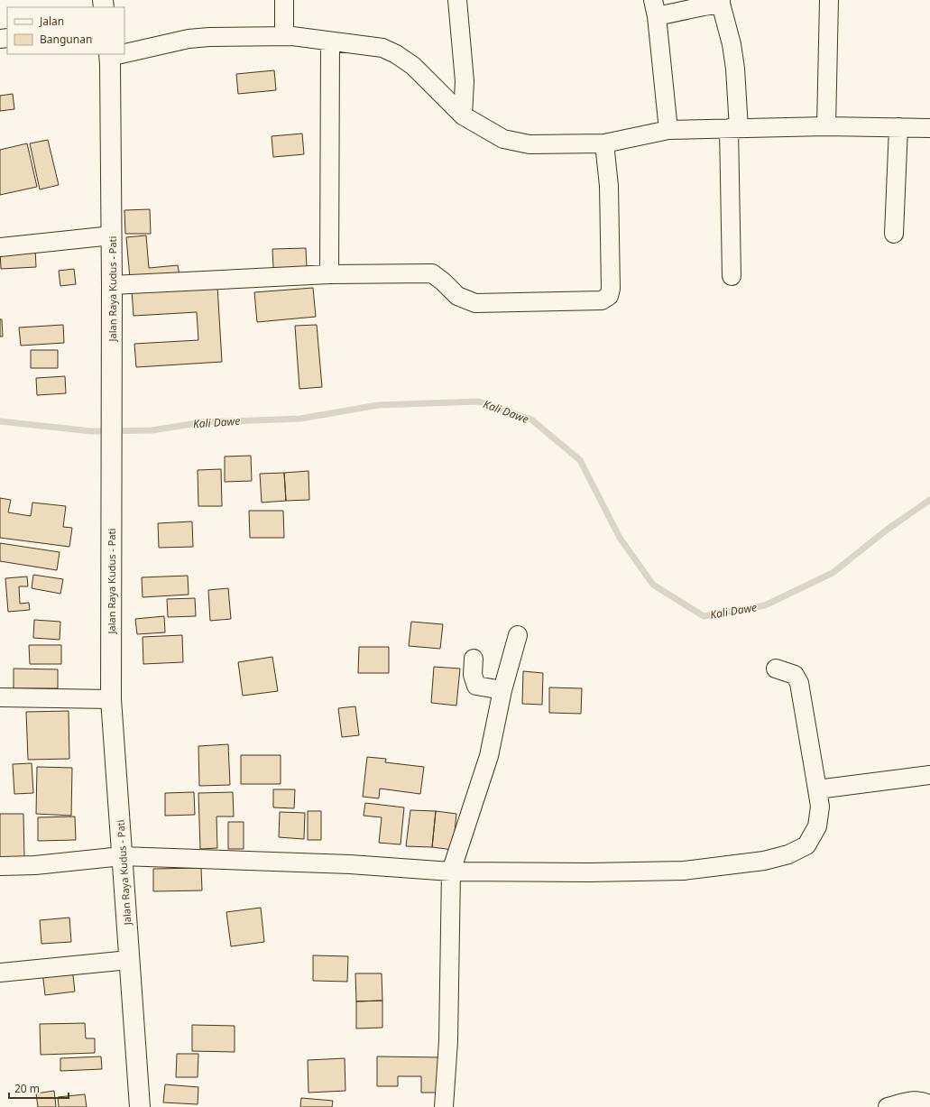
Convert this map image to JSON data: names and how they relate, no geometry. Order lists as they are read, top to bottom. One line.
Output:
{"streets":{"highway":["Jalan Raya Kudus - Pati"]},"water":["Kali Dawe"],"legend":["Jalan","Bangunan"],"scale_bar":"20 m"}
